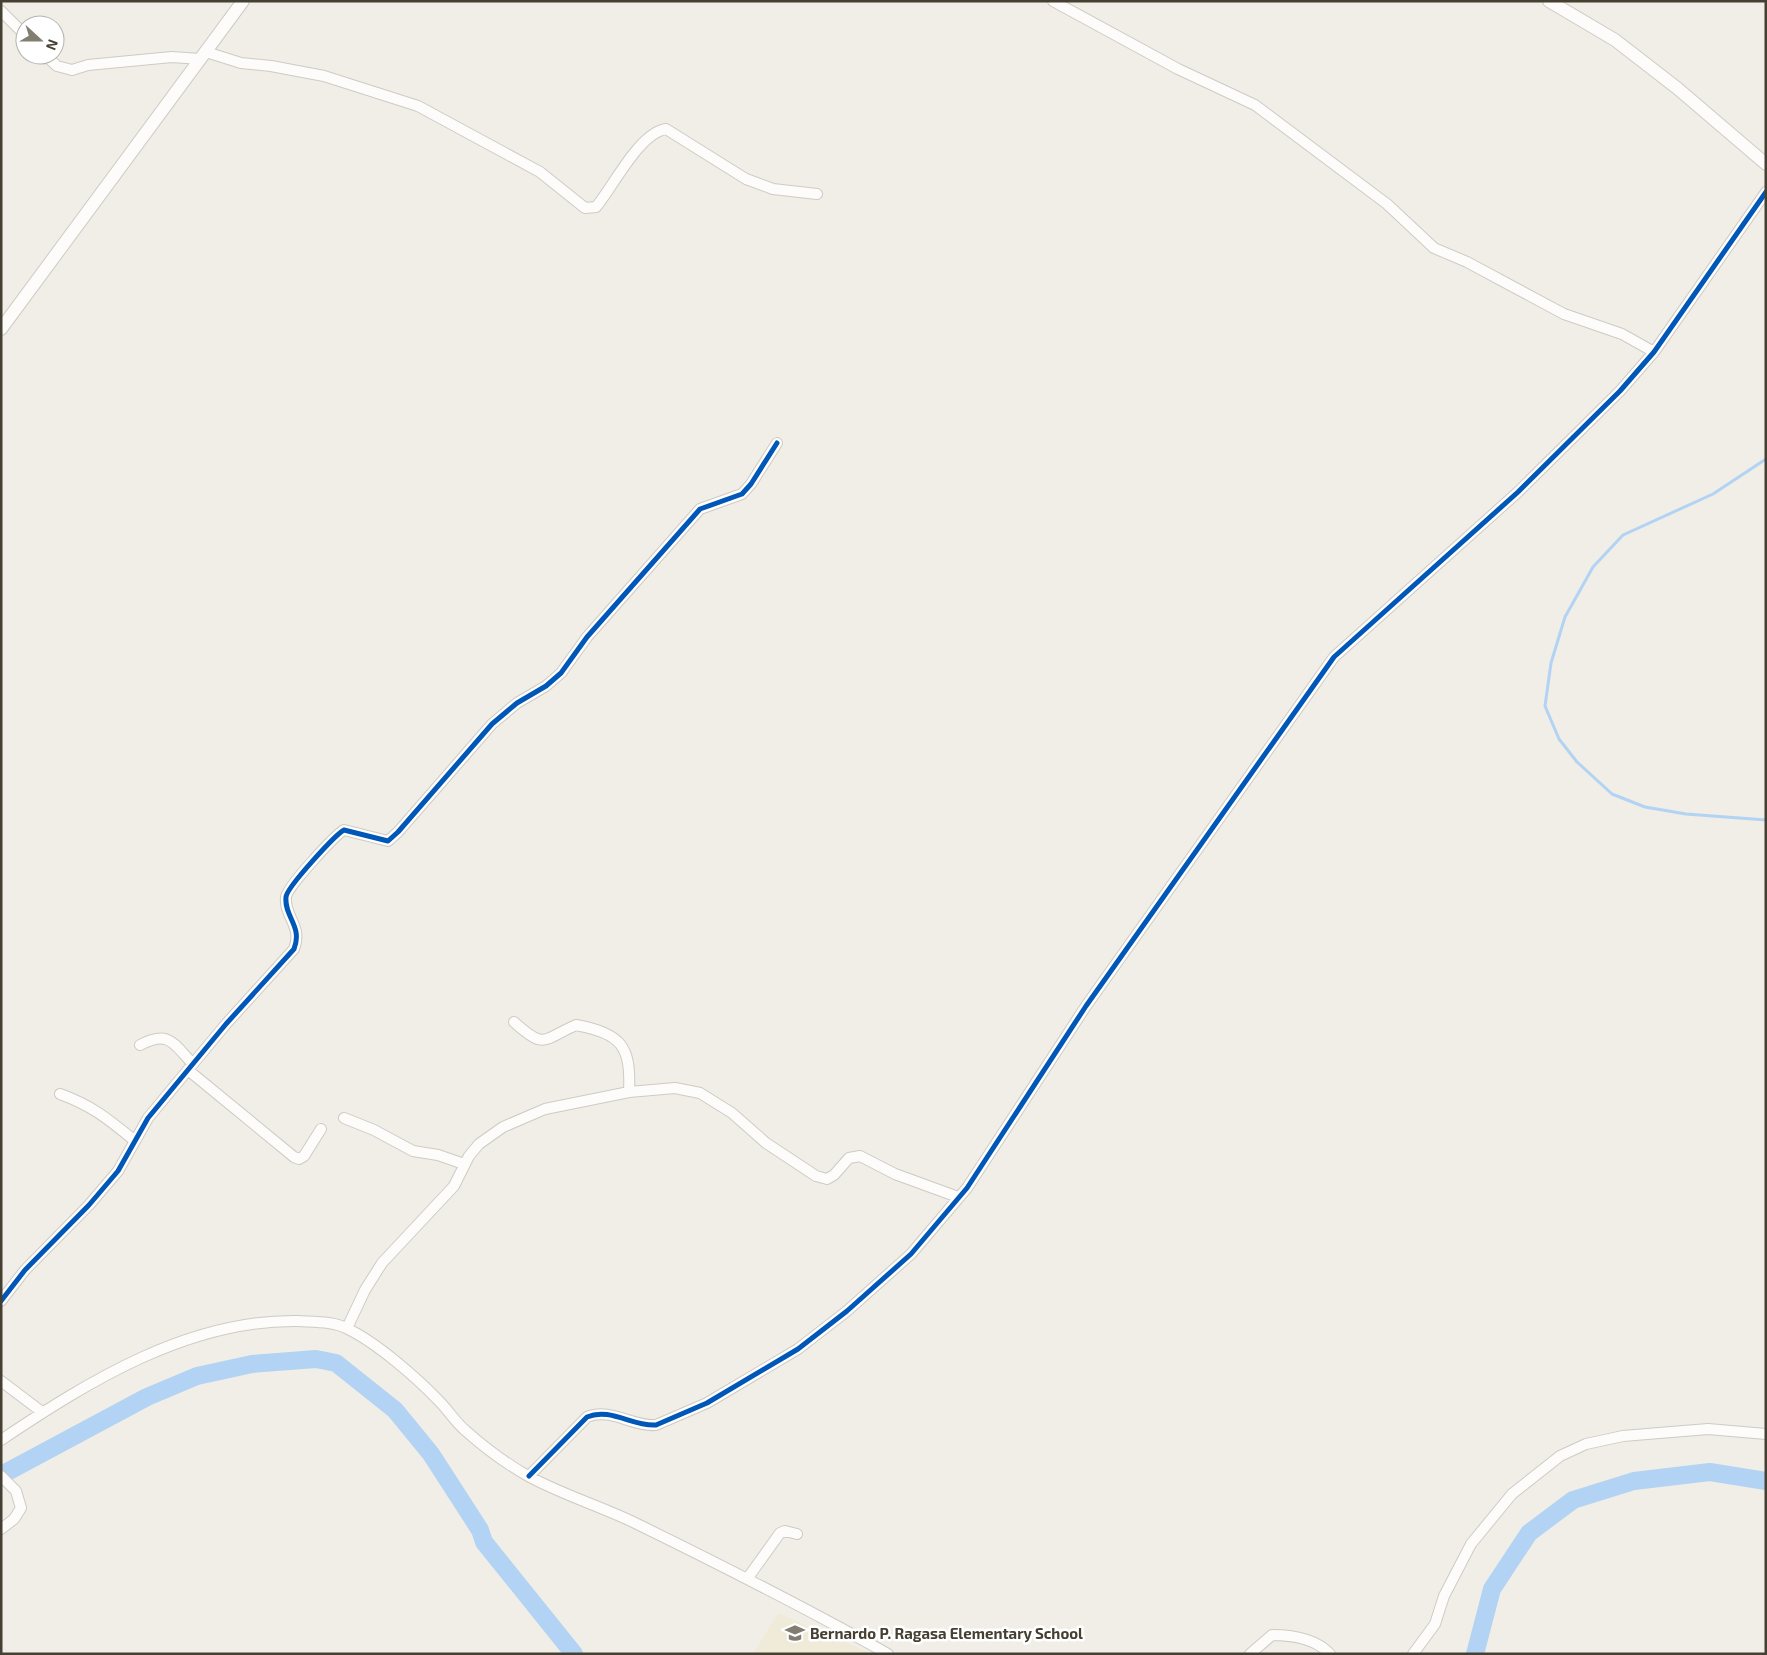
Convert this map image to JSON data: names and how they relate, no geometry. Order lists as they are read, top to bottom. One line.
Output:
{"places":{"school or university":["Bernardo P. Ragasa Elementary School"]},"north":"right"}
